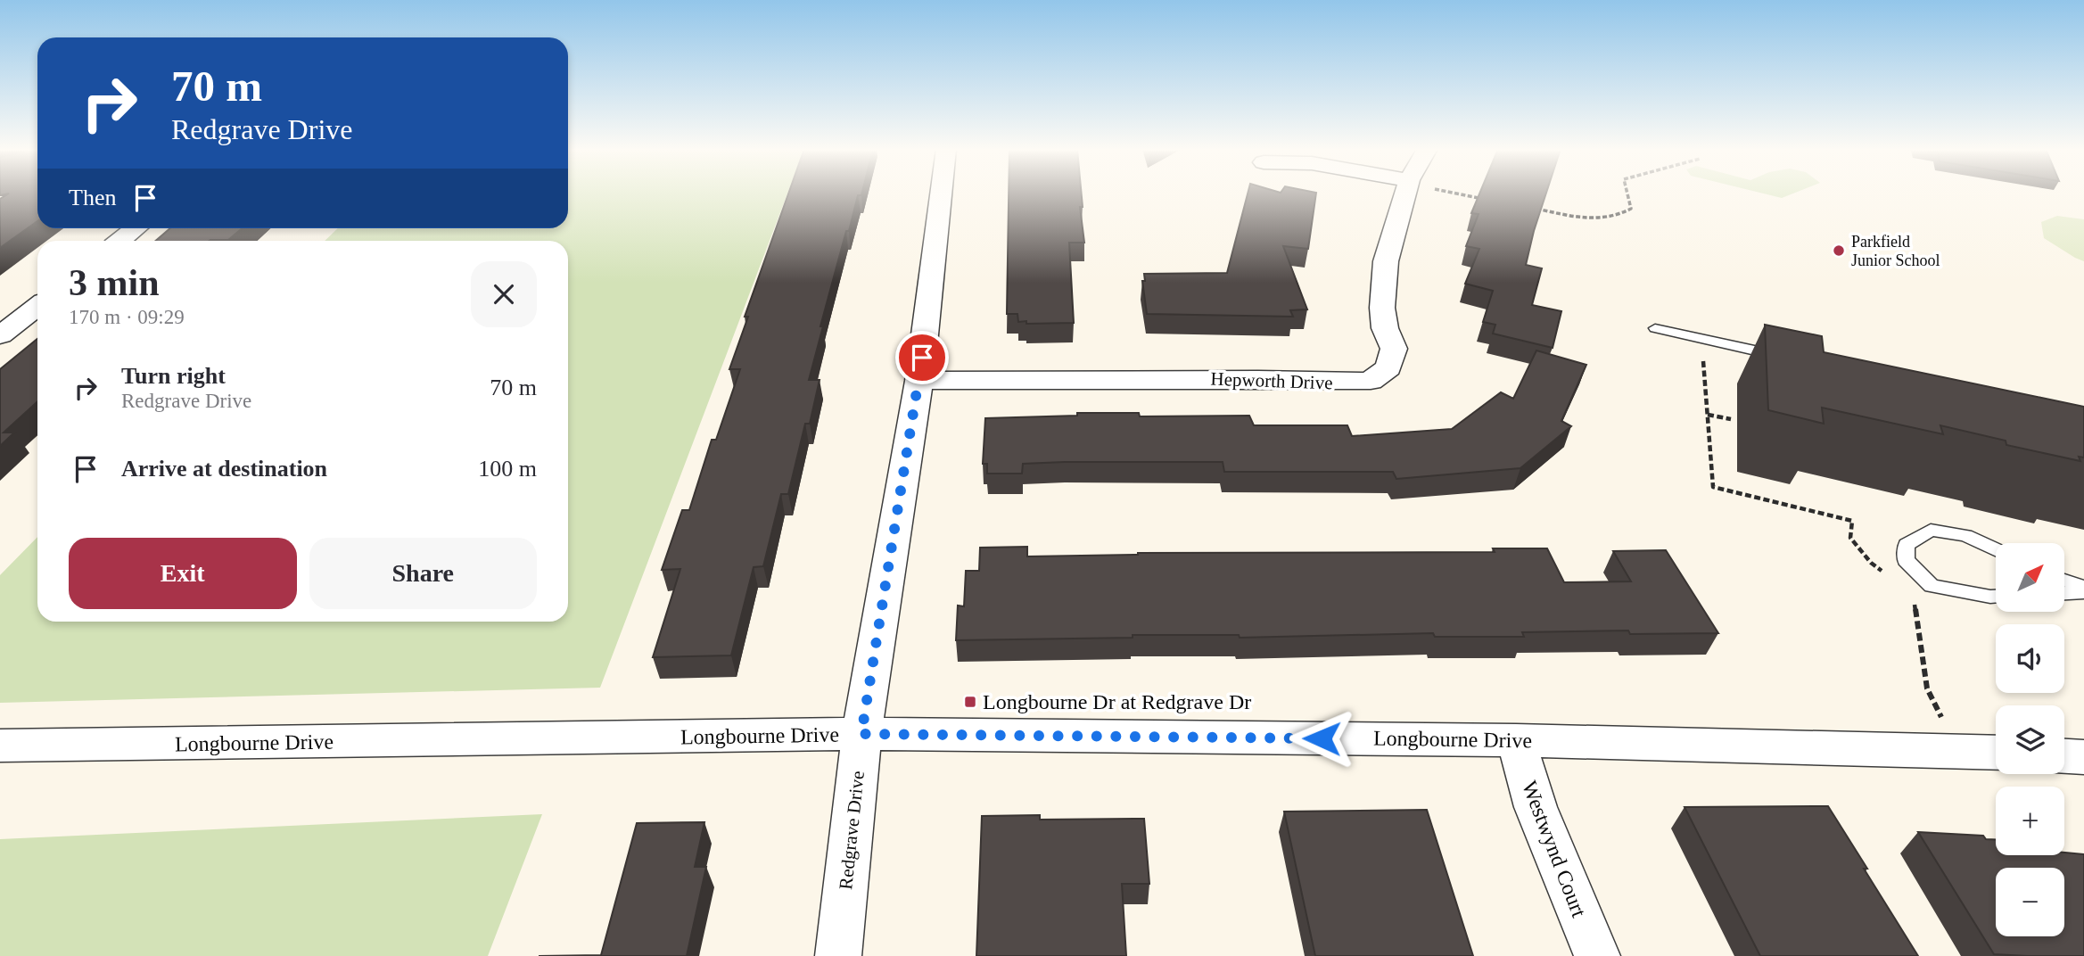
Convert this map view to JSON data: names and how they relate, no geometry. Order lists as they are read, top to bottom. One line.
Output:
{"streets":{"street":["Hepworth Drive","Longbourne Drive","Redgrave Drive","Westwynd Court"]},"crossings":[["Hepworth Drive","Redgrave Drive"],["Longbourne Drive","Redgrave Drive"],["Longbourne Drive","Westwynd Court"]],"places":{"other":["Parkfield Junior School"],"transit":["Longbourne Dr at Redgrave Dr"]},"north":"top right","page":{"turn":["70 m","Redgrave Drive"],"then":"Then","heading":["3 min","170 m · 09:29"],"list":[{"name":"Turn right","note":"Redgrave Drive","value":"70 m"},{"name":"Arrive at destination","value":"100 m"}],"buttons":["Exit","Share"],"map_buttons":["+","−"]}}
